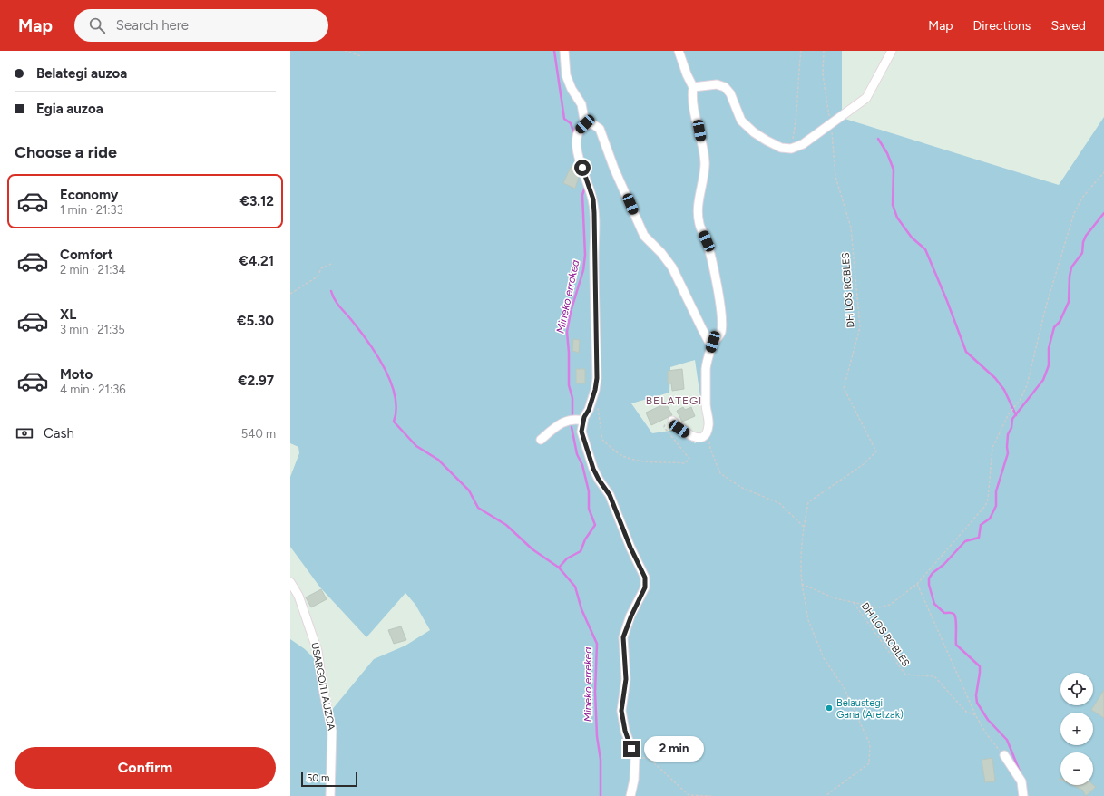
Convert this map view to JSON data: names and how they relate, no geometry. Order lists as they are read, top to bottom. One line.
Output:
{"streets":{"lane":["USARGOITI AUZOA"],"path":["DH LOS ROBLES"]},"districts":["BELATEGI"],"water":["Mineko errekea"],"places":["Belaustegi Gana (Aretzak)"],"scale_bar":"50 m","page":{"header":"Map","search":"Search here","nav":["Map","Directions","Saved"],"banner":["Belategi auzoa","Egia auzoa"],"heading":"Choose a ride","list":[{"name":"Economy","note":"1 min · 21:33","value":"€3.12"},{"name":"Comfort","note":"2 min · 21:34","value":"€4.21"},{"name":"XL","note":"3 min · 21:35","value":"€5.30"},{"name":"Moto","note":"4 min · 21:36","value":"€2.97"}],"pay":["Cash","540 m"],"map_buttons":["+","−"],"bubble":"2 min","buttons":"Confirm","scale":"50 m"}}
